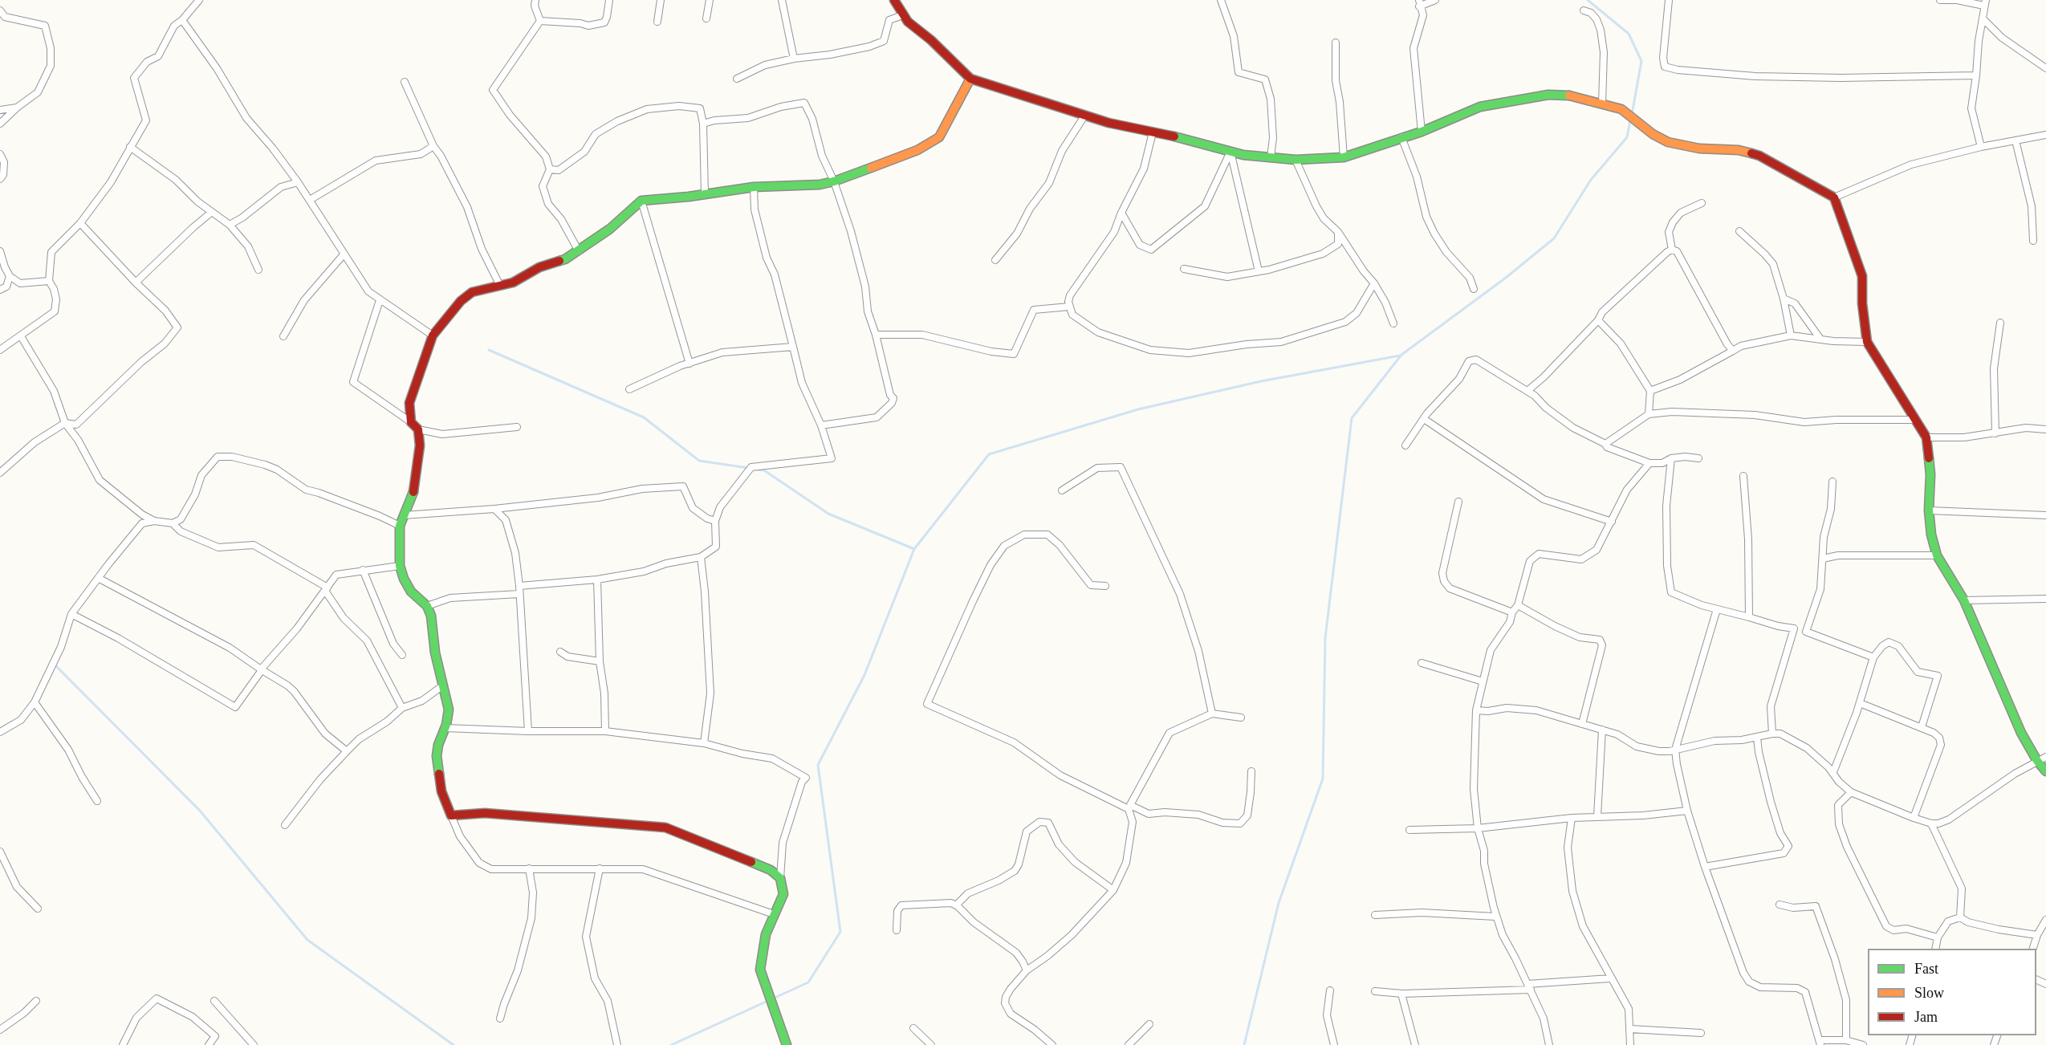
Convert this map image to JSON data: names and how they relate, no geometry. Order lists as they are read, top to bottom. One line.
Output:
{"legend":["Fast","Slow","Jam"]}
